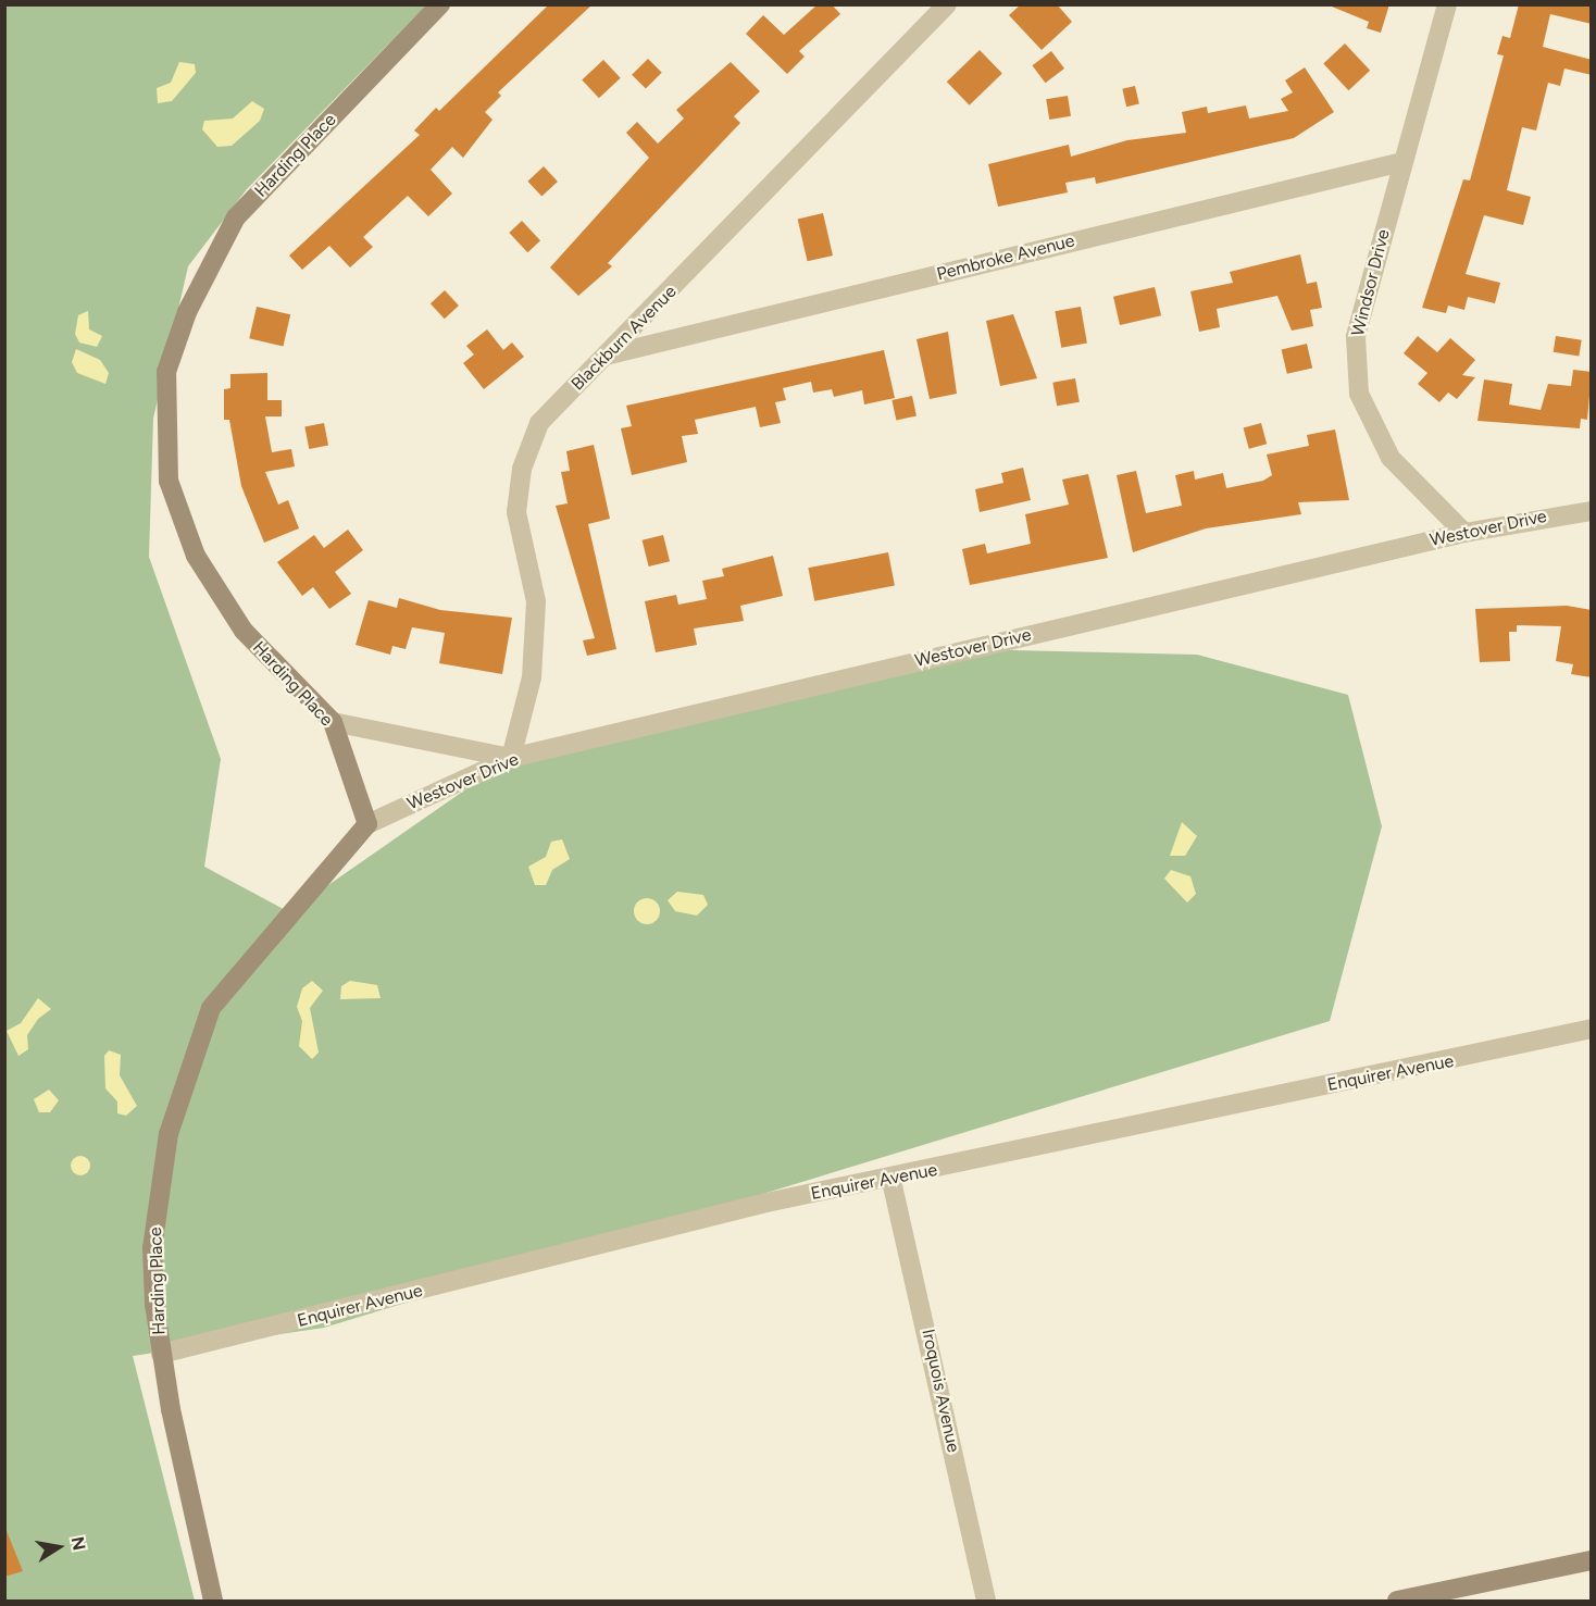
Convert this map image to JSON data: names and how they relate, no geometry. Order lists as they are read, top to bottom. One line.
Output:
{"streets":{"main road":["Harding Place"],"street":["Pembroke Avenue","Windsor Drive","Blackburn Avenue","Westover Drive","Enquirer Avenue","Iroquois Avenue"]},"crossings":[["Harding Place","Westover Drive"],["Harding Place","Enquirer Avenue"],["Pembroke Avenue","Windsor Drive"],["Pembroke Avenue","Blackburn Avenue"],["Windsor Drive","Westover Drive"],["Blackburn Avenue","Westover Drive"],["Enquirer Avenue","Iroquois Avenue"]],"north":"right"}
